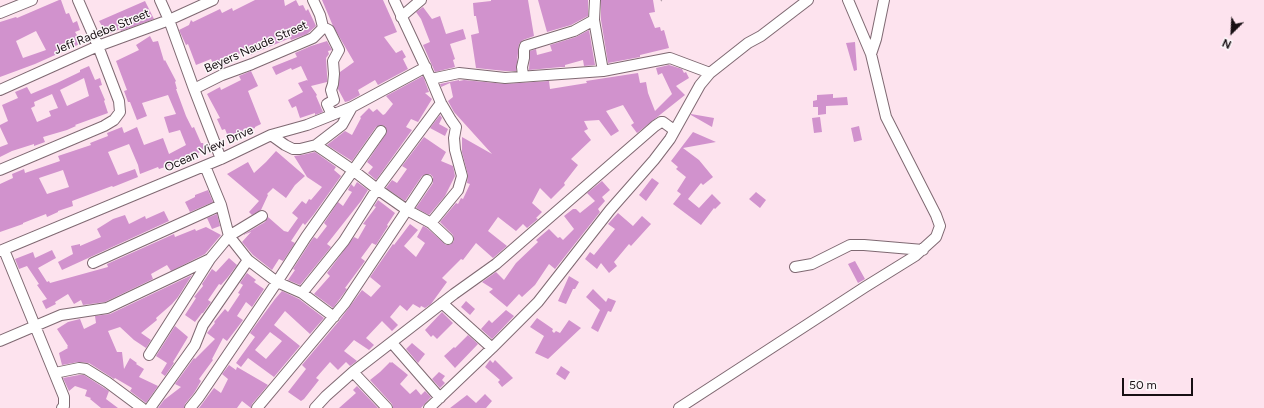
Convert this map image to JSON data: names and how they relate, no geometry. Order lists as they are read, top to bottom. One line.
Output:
{"streets":{"street":["Jeff Radebe Street","Beyers Naude Street","Ocean View Drive"]},"scale_bar":"50 m","north":"bottom left"}
